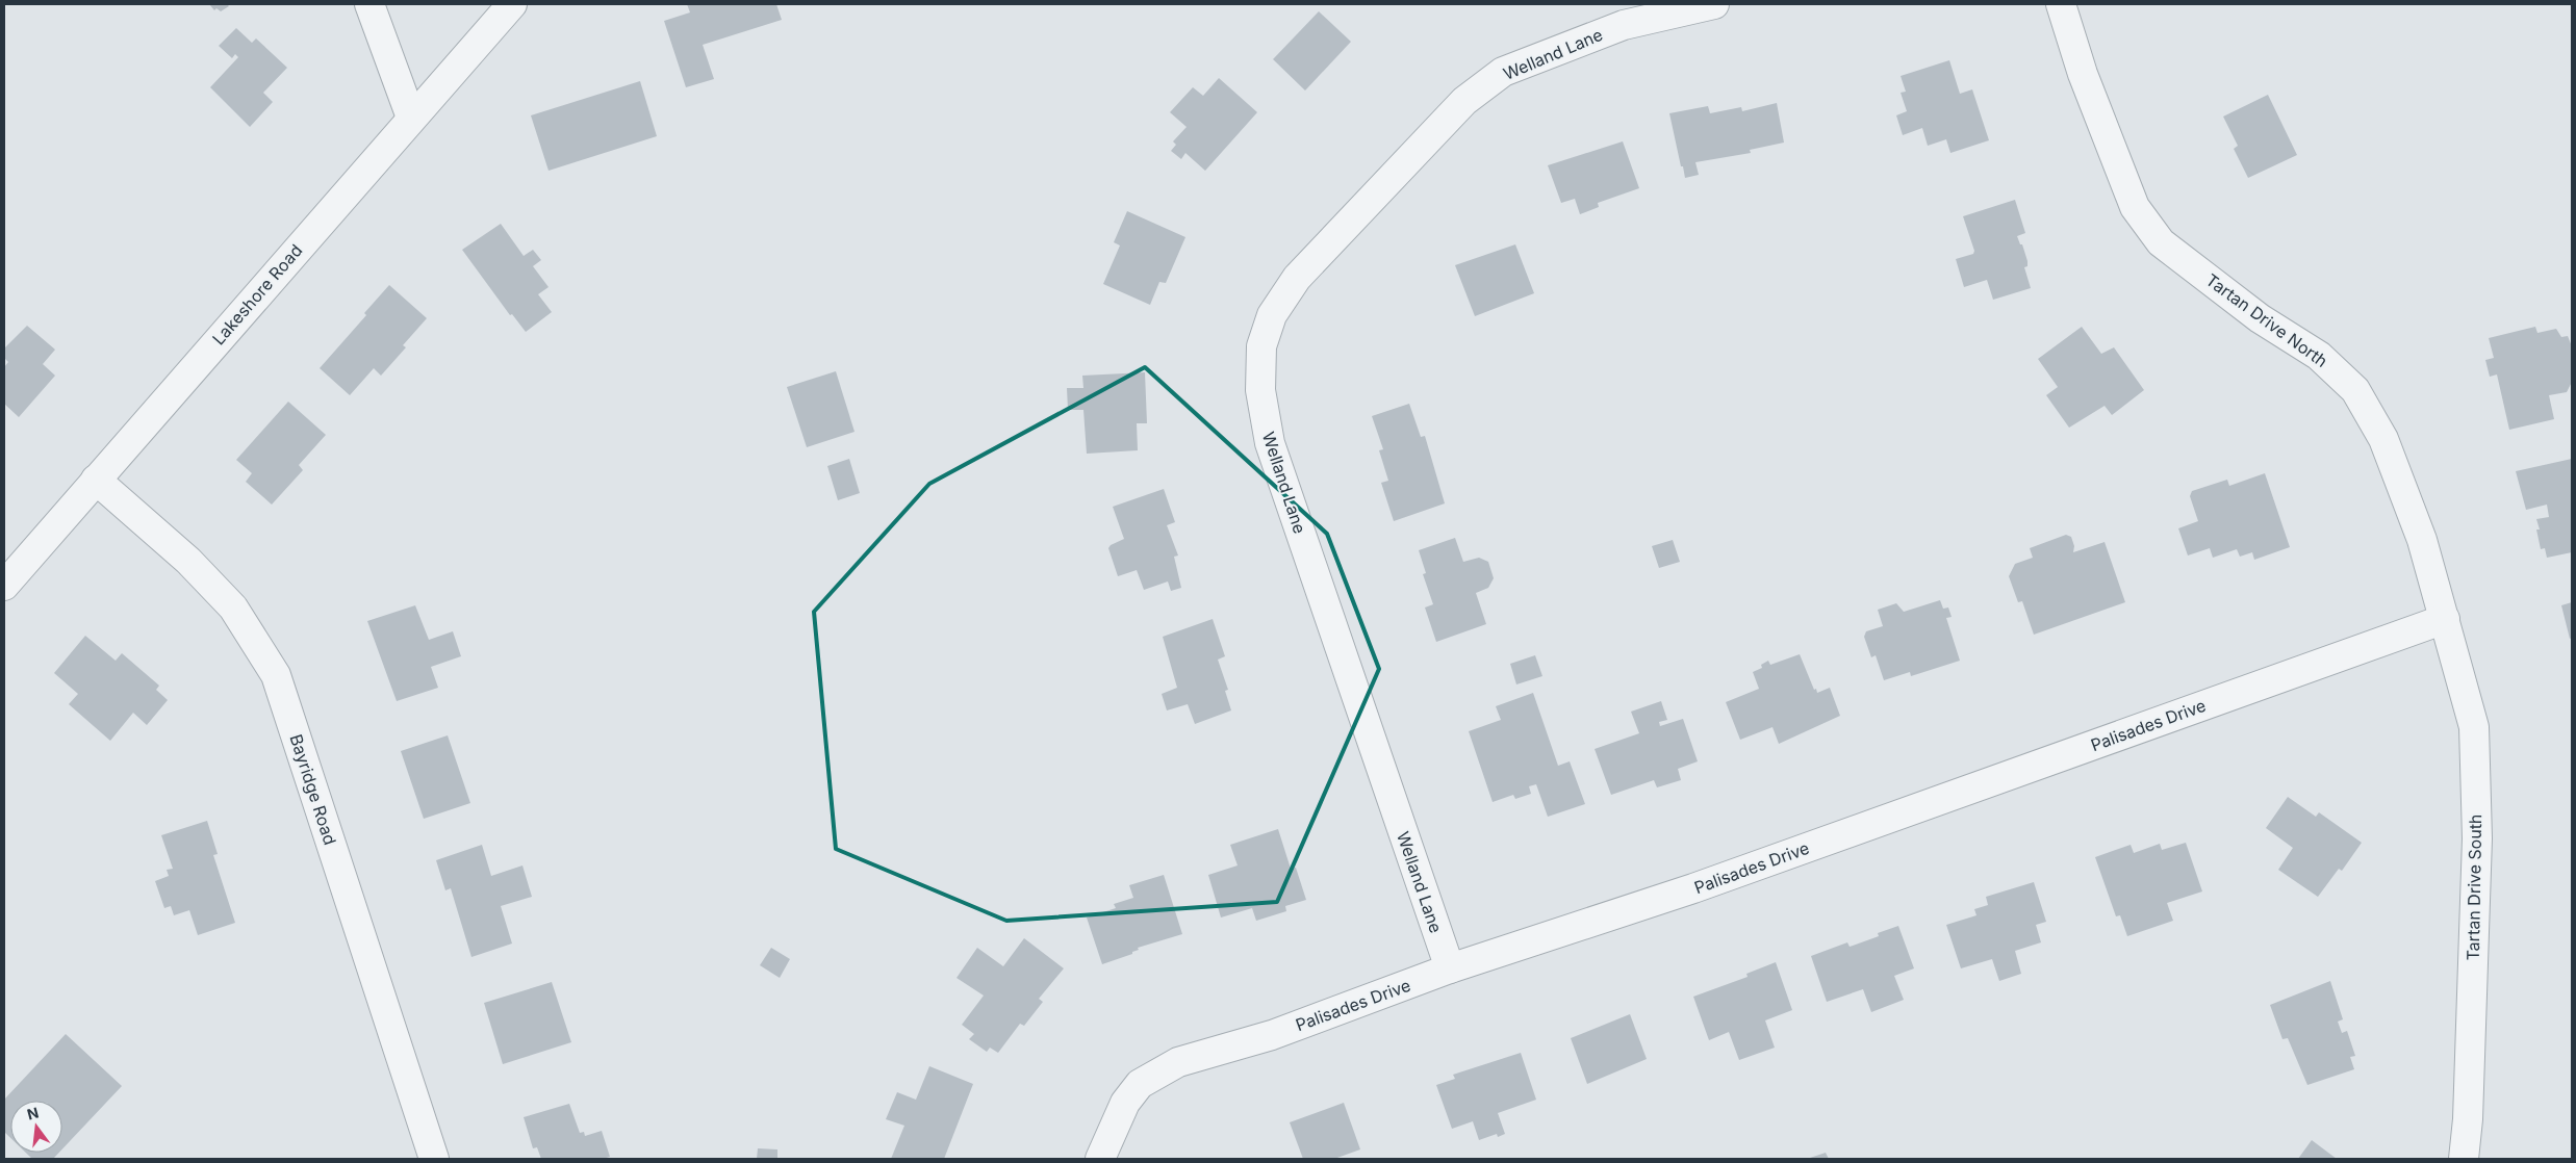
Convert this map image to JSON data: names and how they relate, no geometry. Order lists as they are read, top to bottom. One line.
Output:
{"streets":{"street":["Welland Lane","Lakeshore Road","Tartan Drive North","Palisades Drive","Bayridge Road","Tartan Drive South"]},"crossings":[["Welland Lane","Palisades Drive"],["Lakeshore Road","Bayridge Road"],["Tartan Drive North","Palisades Drive"],["Tartan Drive North","Tartan Drive South"],["Palisades Drive","Tartan Drive South"]],"north":"top"}
